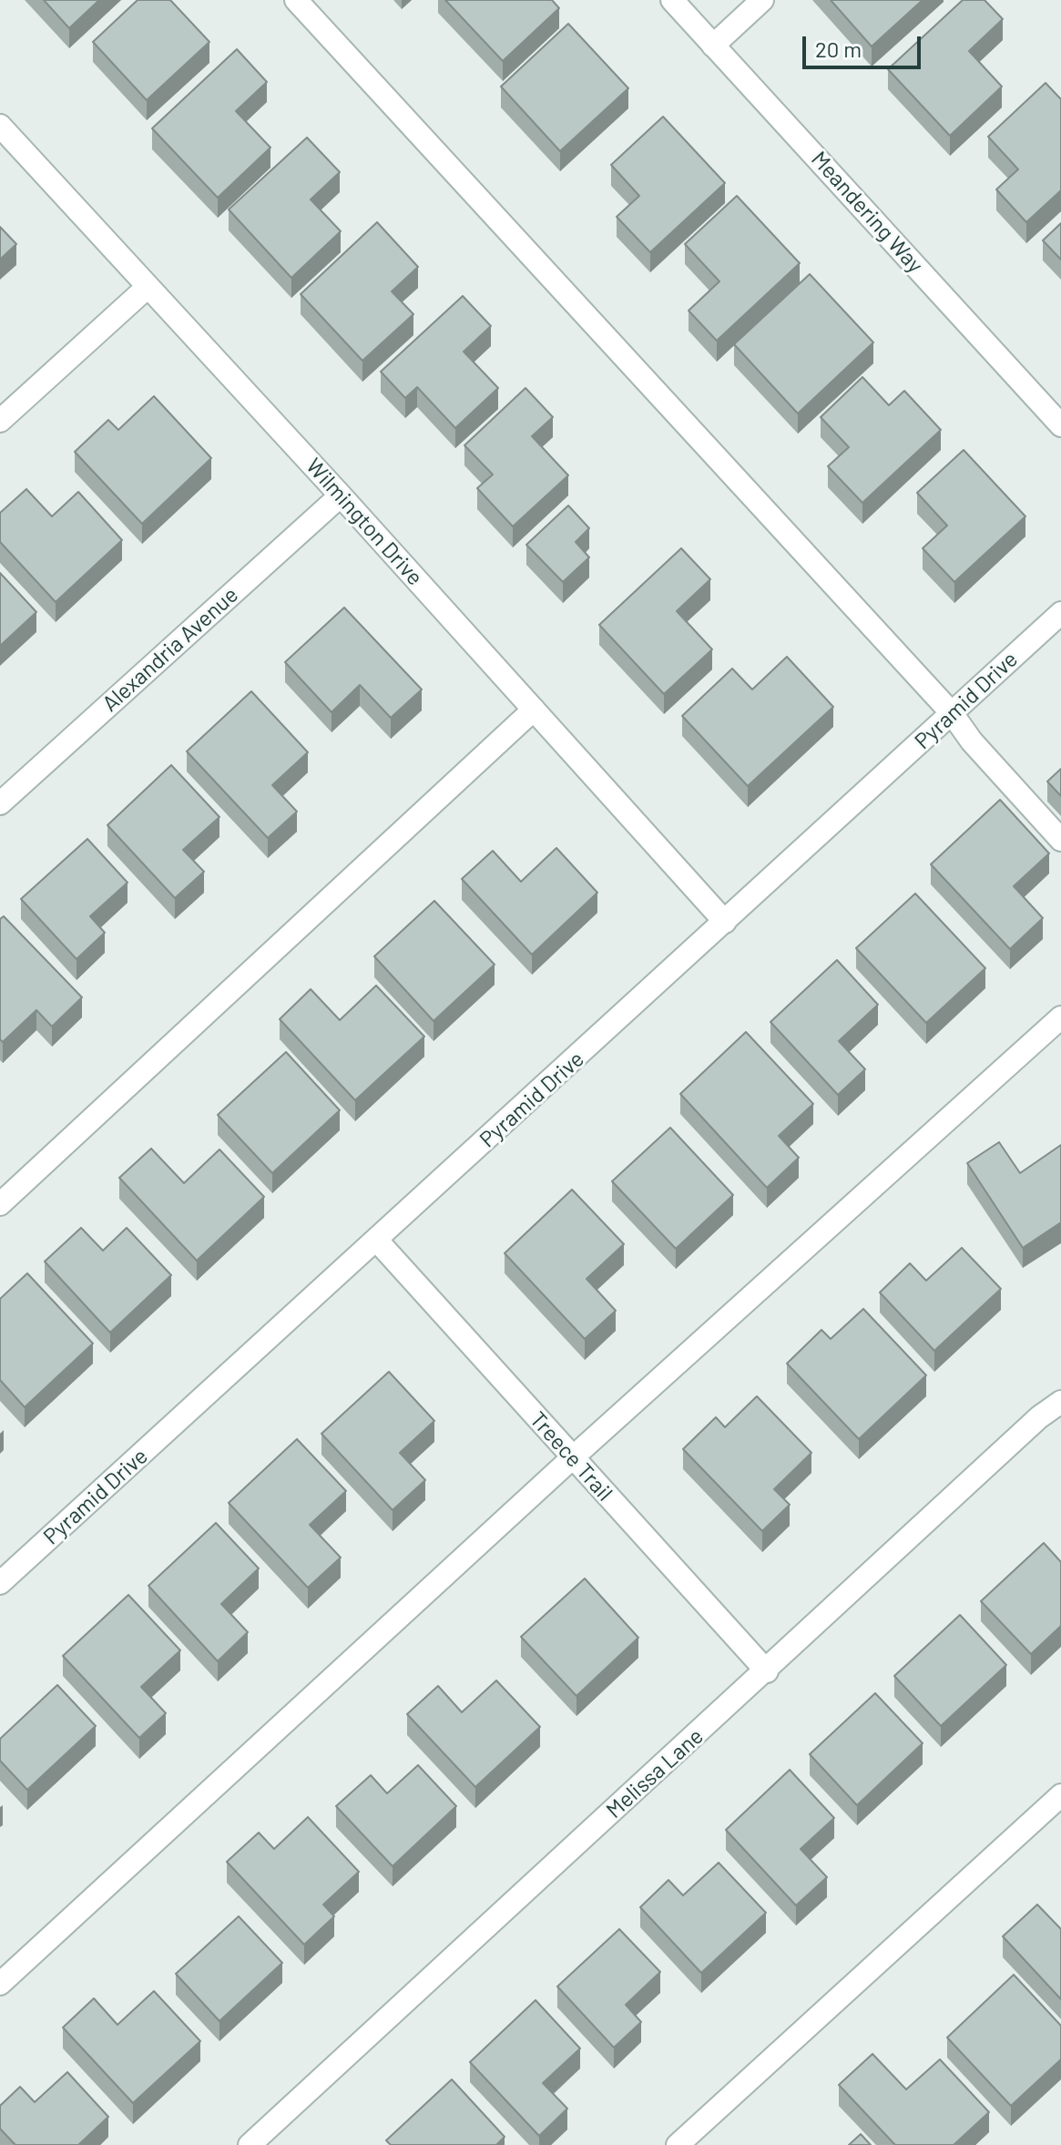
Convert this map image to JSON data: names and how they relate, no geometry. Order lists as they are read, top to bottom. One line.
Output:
{"streets":{"street":["Meandering Way","Wilmington Drive","Alexandria Avenue","Pyramid Drive","Treece Trail","Melissa Lane"]},"crossings":[["Wilmington Drive","Alexandria Avenue"],["Wilmington Drive","Pyramid Drive"],["Pyramid Drive","Treece Trail"],["Treece Trail","Melissa Lane"]],"scale_bar":"20 m"}
